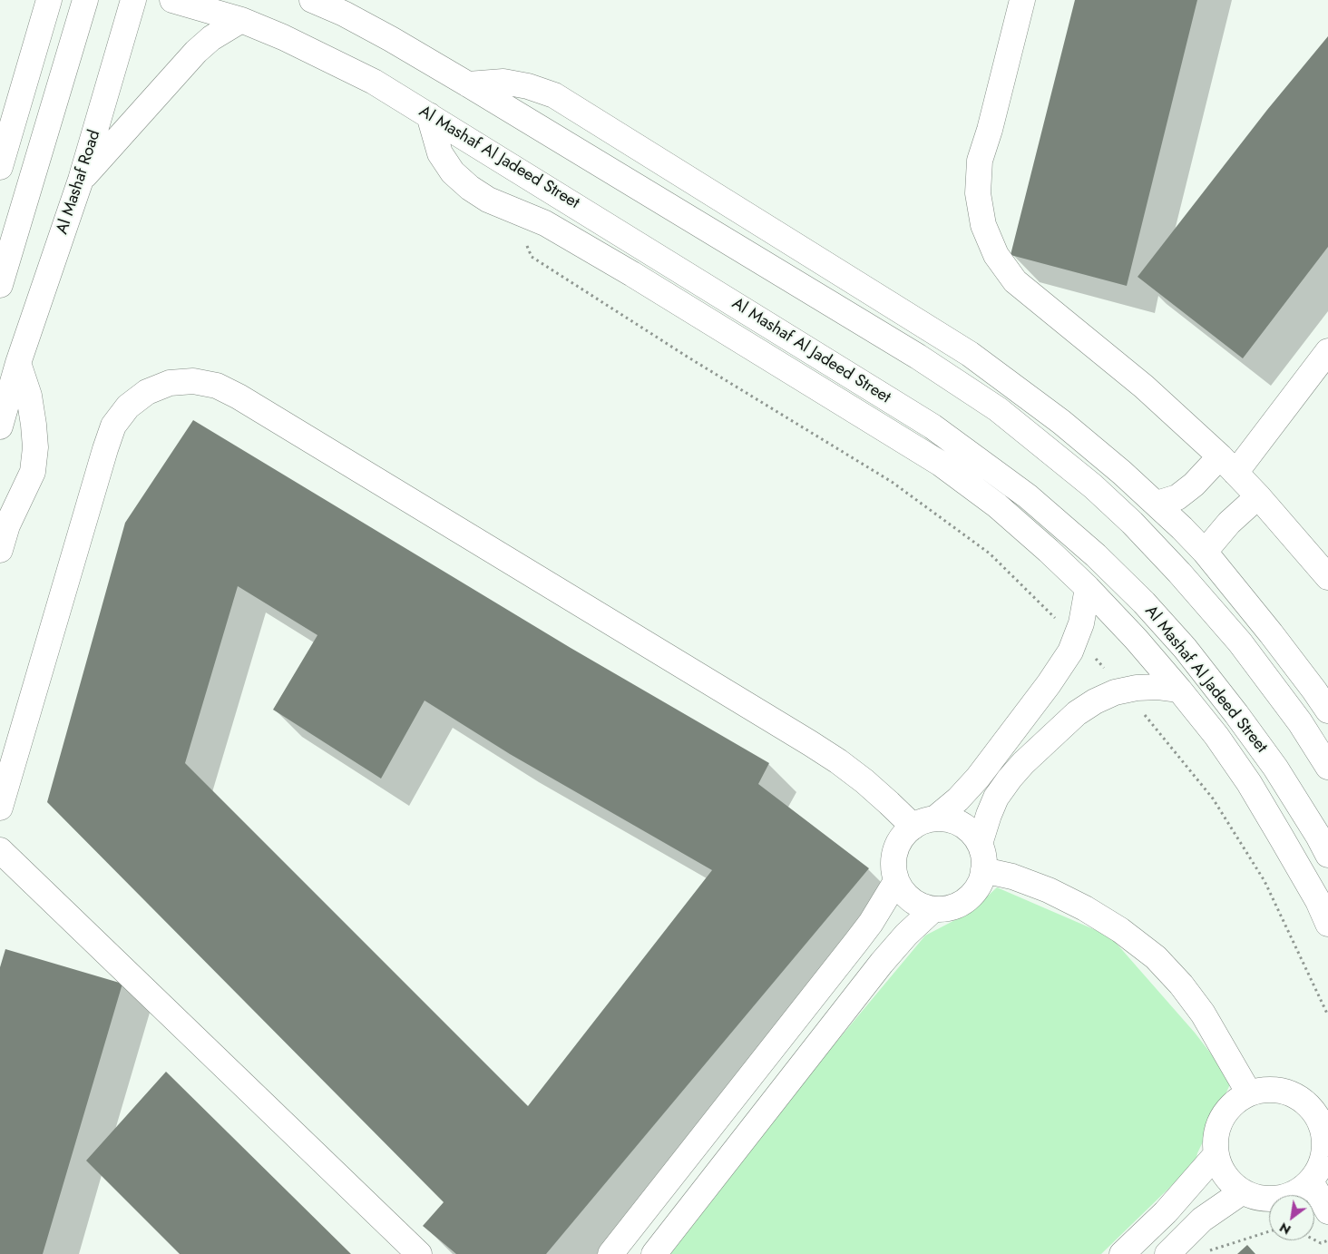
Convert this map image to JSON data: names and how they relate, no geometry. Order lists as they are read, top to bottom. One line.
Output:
{"streets":{"street":["Al Mashaf Al Jadeed Street","Al Mashaf Road"]},"north":"bottom left"}
